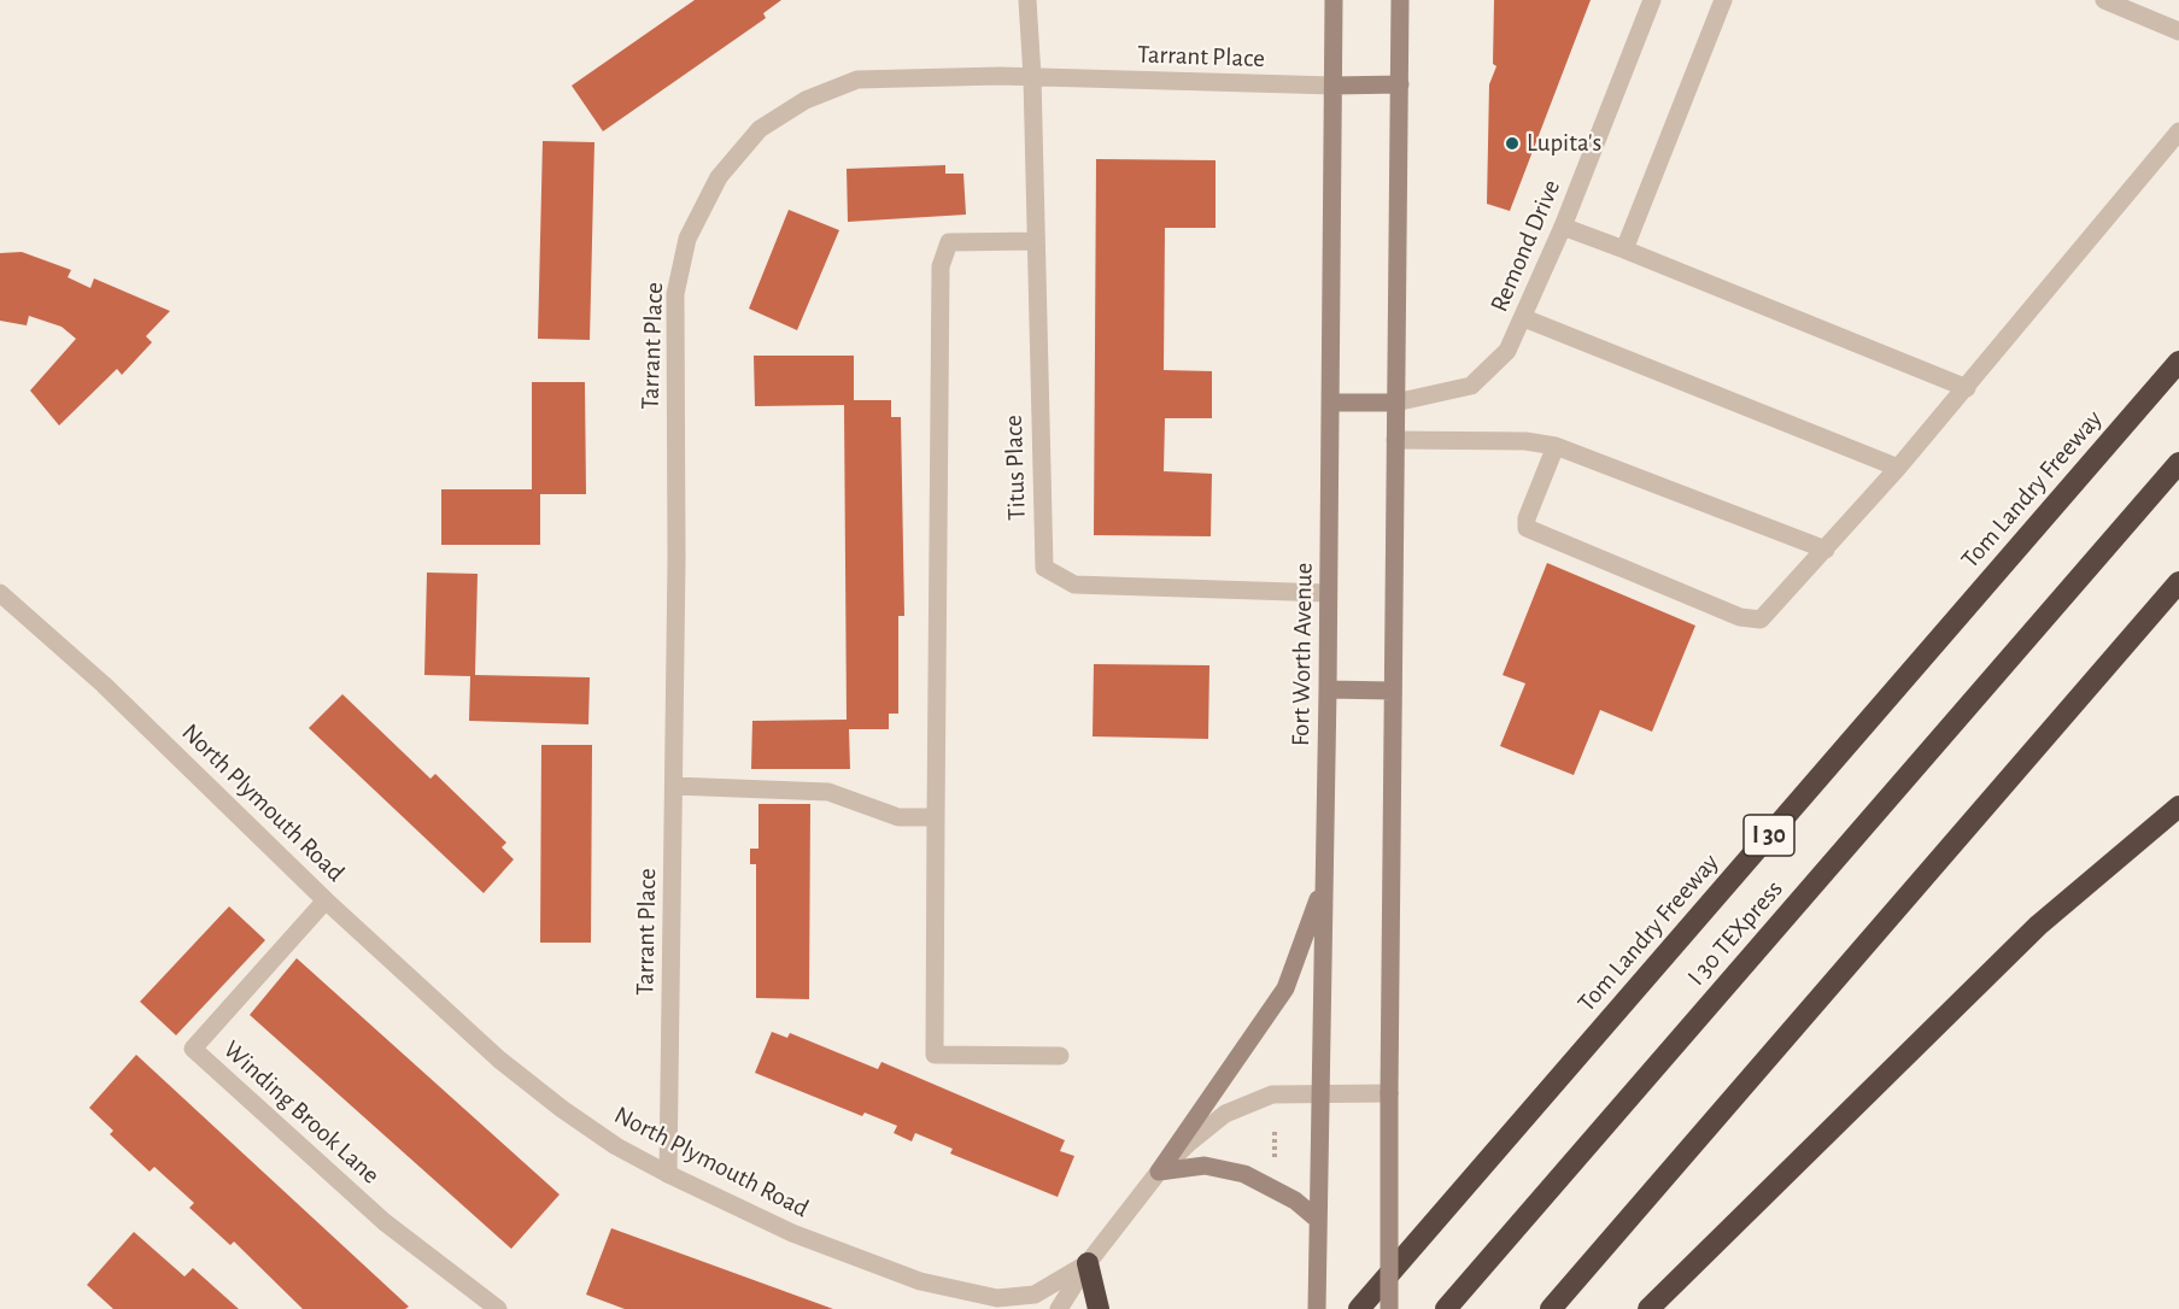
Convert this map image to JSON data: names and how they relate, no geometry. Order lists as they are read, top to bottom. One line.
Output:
{"streets":{"highway":["Tom Landry Freeway","I 30","I 30 TEXpress"],"main road":["Fort Worth Avenue"],"street":["Tarrant Place","Remond Drive","Titus Place","North Plymouth Road","Winding Brook Lane"]},"crossings":[["Tarrant Place","Titus Place"],["Tarrant Place","Fort Worth Avenue"],["Tarrant Place","North Plymouth Road"],["Titus Place","Fort Worth Avenue"],["Fort Worth Avenue","North Plymouth Road"],["North Plymouth Road","Winding Brook Lane"]],"places":["Lupita's"]}
